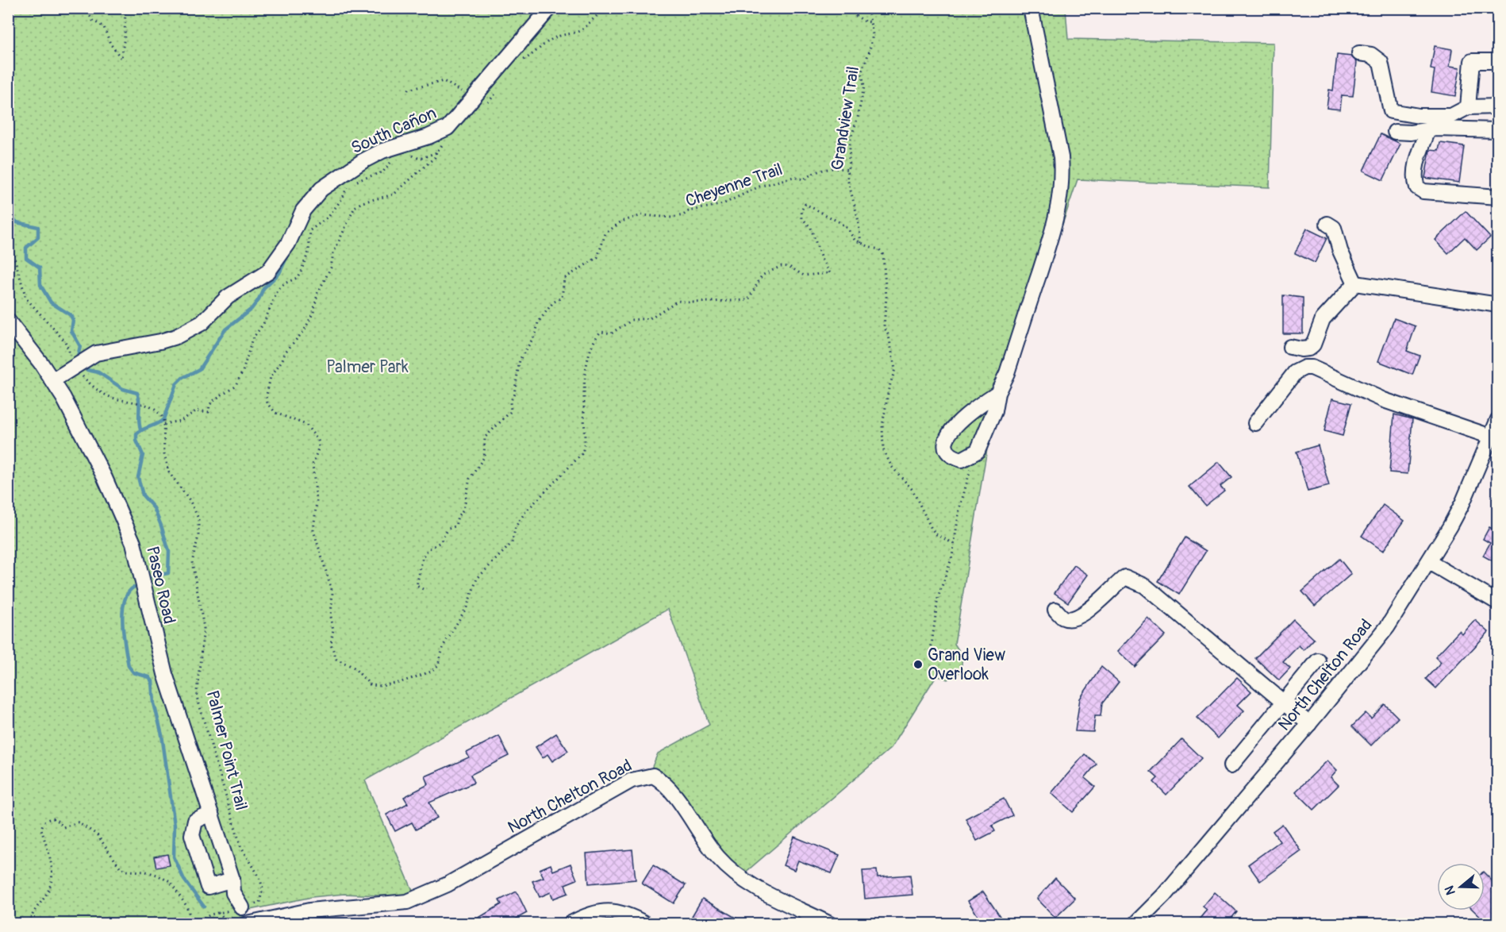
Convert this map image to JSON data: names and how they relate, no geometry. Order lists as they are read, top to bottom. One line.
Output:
{"streets":{"street":["South Cañon","Paseo Road","North Chelton Road"],"path":["Grandview Trail","Cheyenne Trail","Palmer Point Trail"]},"crossings":[["Grandview Trail","Cheyenne Trail"],["South Cañon","Paseo Road"],["Paseo Road","North Chelton Road"],["Paseo Road","Palmer Point Trail"]],"parks":["Palmer Park"],"places":["Grand View Overlook"],"north":"left"}
